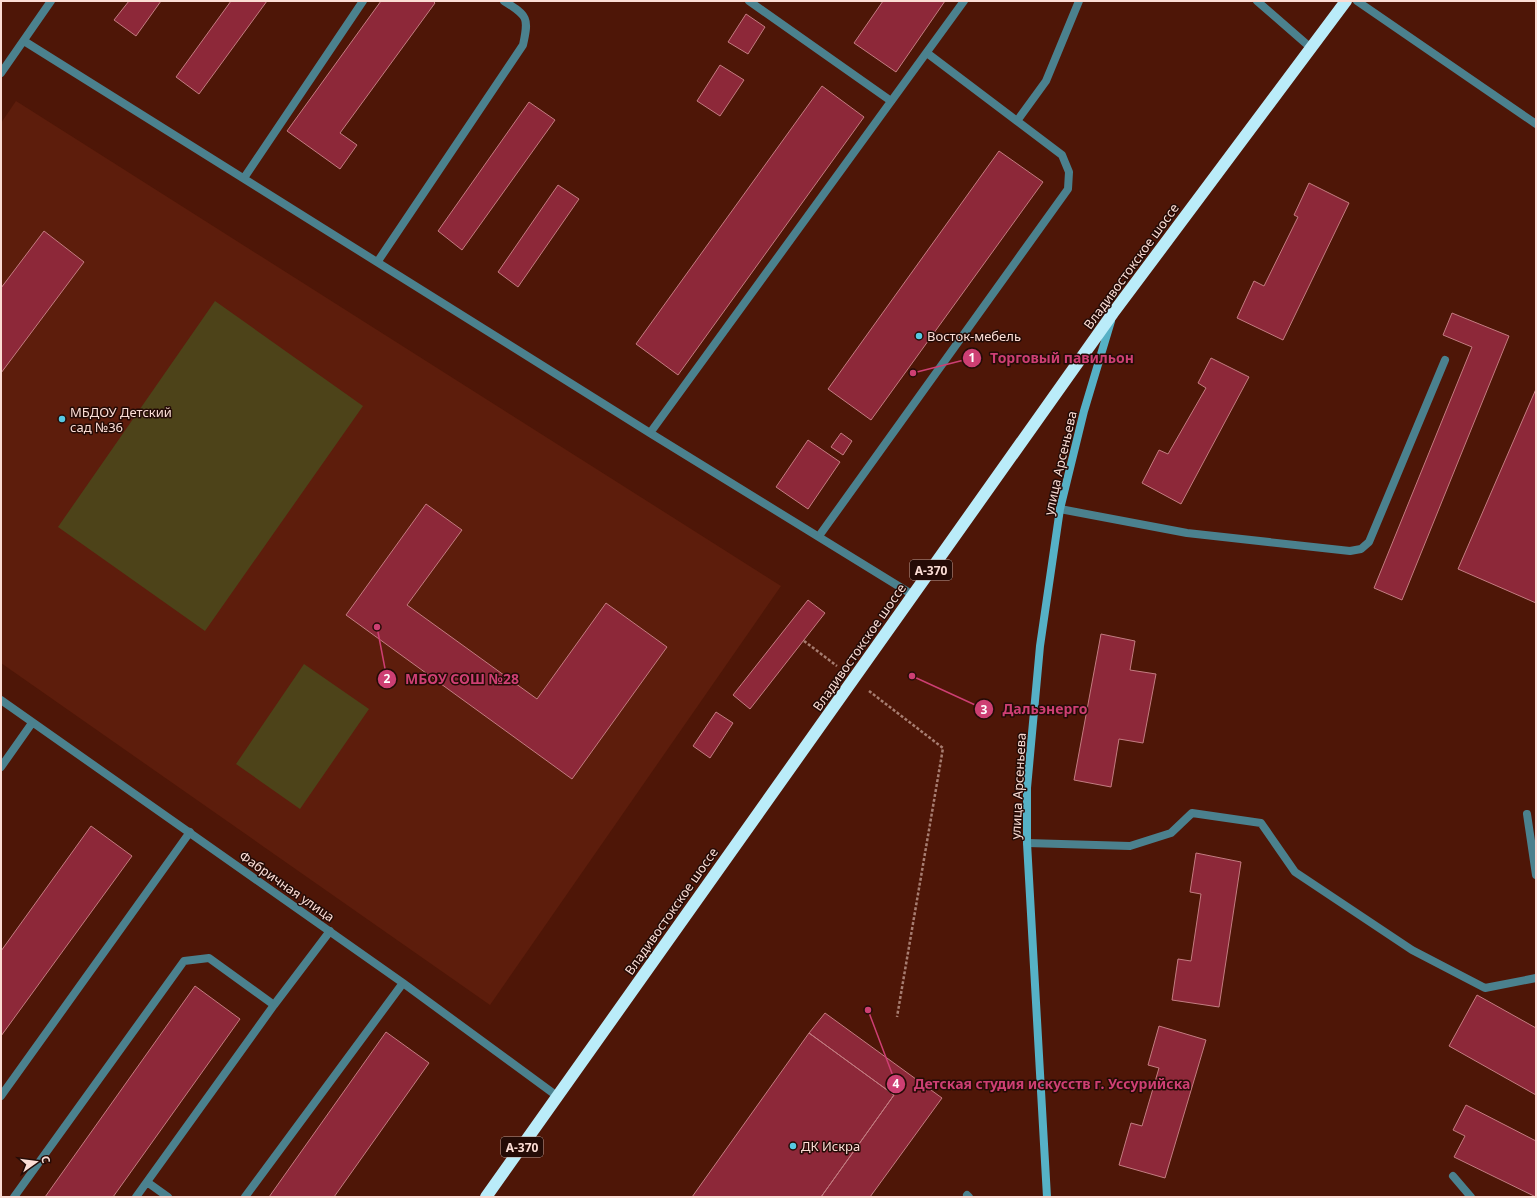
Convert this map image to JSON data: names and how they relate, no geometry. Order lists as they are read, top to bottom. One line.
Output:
{"streets":{"highway":["Владивостокское шоссе","А-370"],"street":["улица Арсеньева","Фабричная улица"]},"crossings":[["Владивостокское шоссе","улица Арсеньева"],["Владивостокское шоссе","Фабричная улица"]],"places":["Восток-мебель","Торговый павильон","МБДОУ Детский сад №36","МБОУ СОШ №28","Дальэнерго","Детская студия искусств г. Уссурийска","ДК Искра"],"north":"right"}
